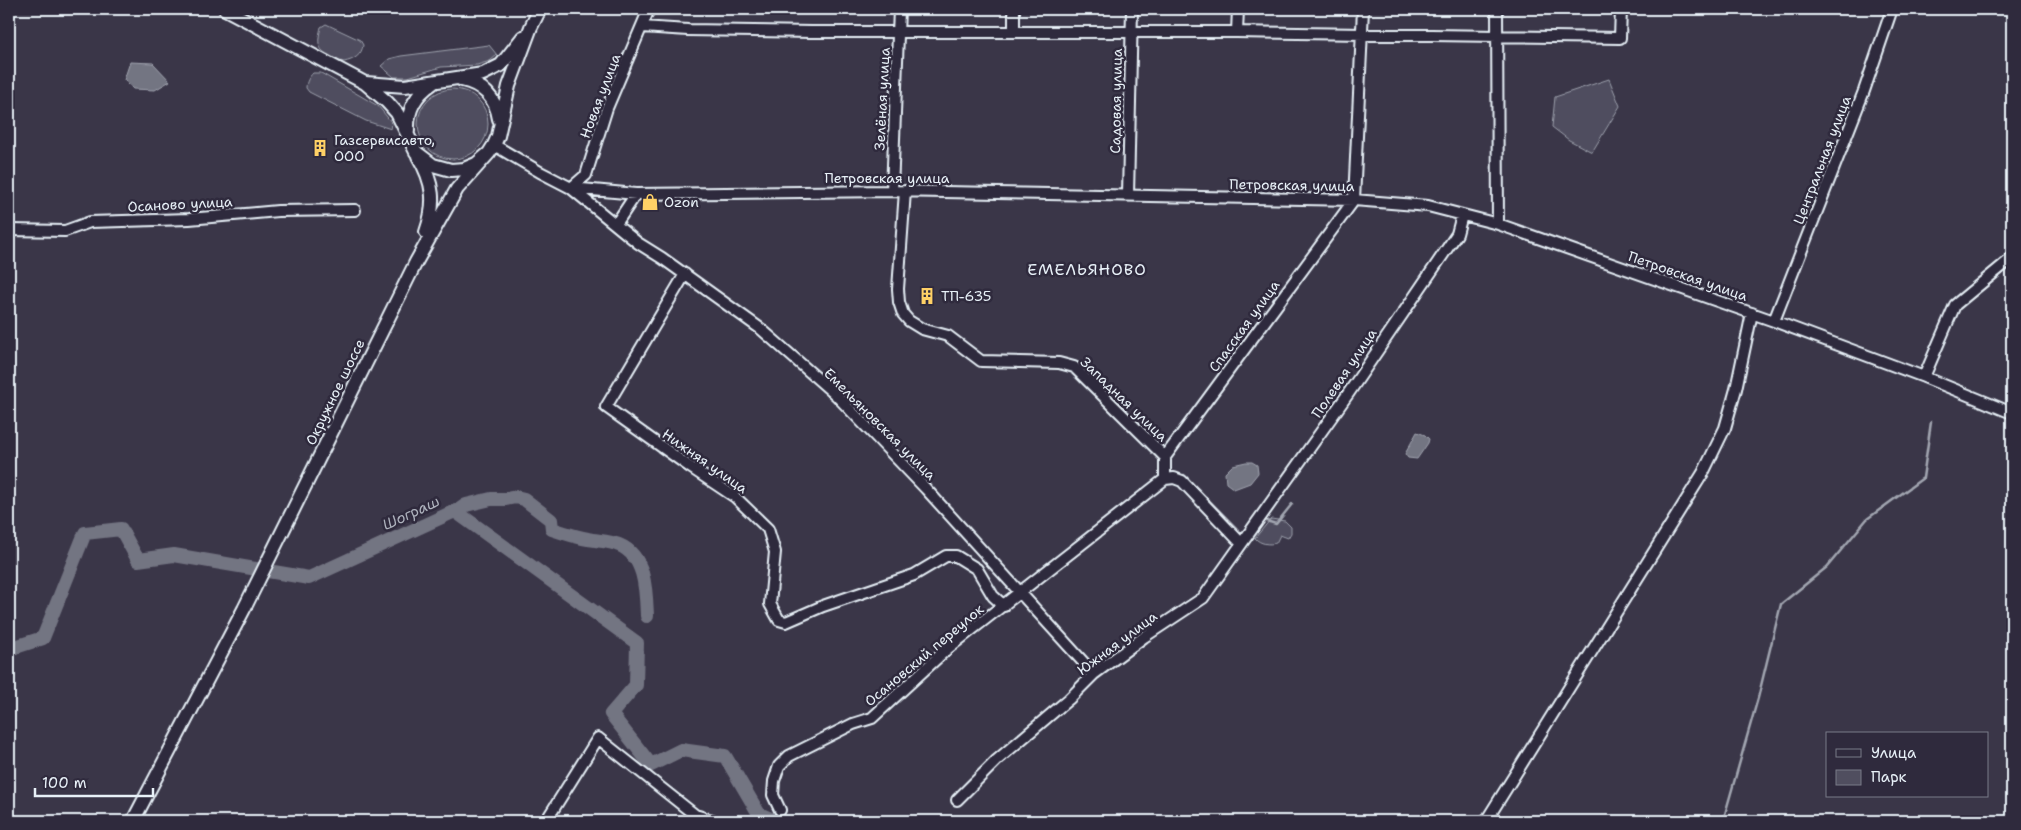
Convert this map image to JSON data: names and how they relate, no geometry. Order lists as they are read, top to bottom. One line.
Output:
{"streets":{"main road":["Окружное шоссе"],"street":["Новая улица","Зелёная улица","Садовая улица","Центральная улица","Петровская улица","Осаново улица","Спасская улица","Полевая улица","Западная улица","Емельяновская улица","Нижняя улица","Южная улица","Осановский переулок"]},"crossings":[["Новая улица","Петровская улица"],["Новая улица","Емельяновская улица"],["Зелёная улица","Петровская улица"],["Садовая улица","Петровская улица"],["Центральная улица","Петровская улица"],["Петровская улица","Спасская улица"],["Петровская улица","Полевая улица"],["Петровская улица","Окружное шоссе"],["Петровская улица","Западная улица"],["Петровская улица","Емельяновская улица"],["Спасская улица","Западная улица"],["Полевая улица","Южная улица"],["Емельяновская улица","Нижняя улица"],["Емельяновская улица","Южная улица"],["Емельяновская улица","Осановский переулок"],["Нижняя улица","Осановский переулок"]],"districts":["ЕМЕЛЬЯНОВО"],"water":["Шограш"],"places":{"building":["Газсервисавто, ООО","ТП-635"],"shop":["Ozon"]},"legend":["Улица","Парк"],"scale_bar":"100 m"}
